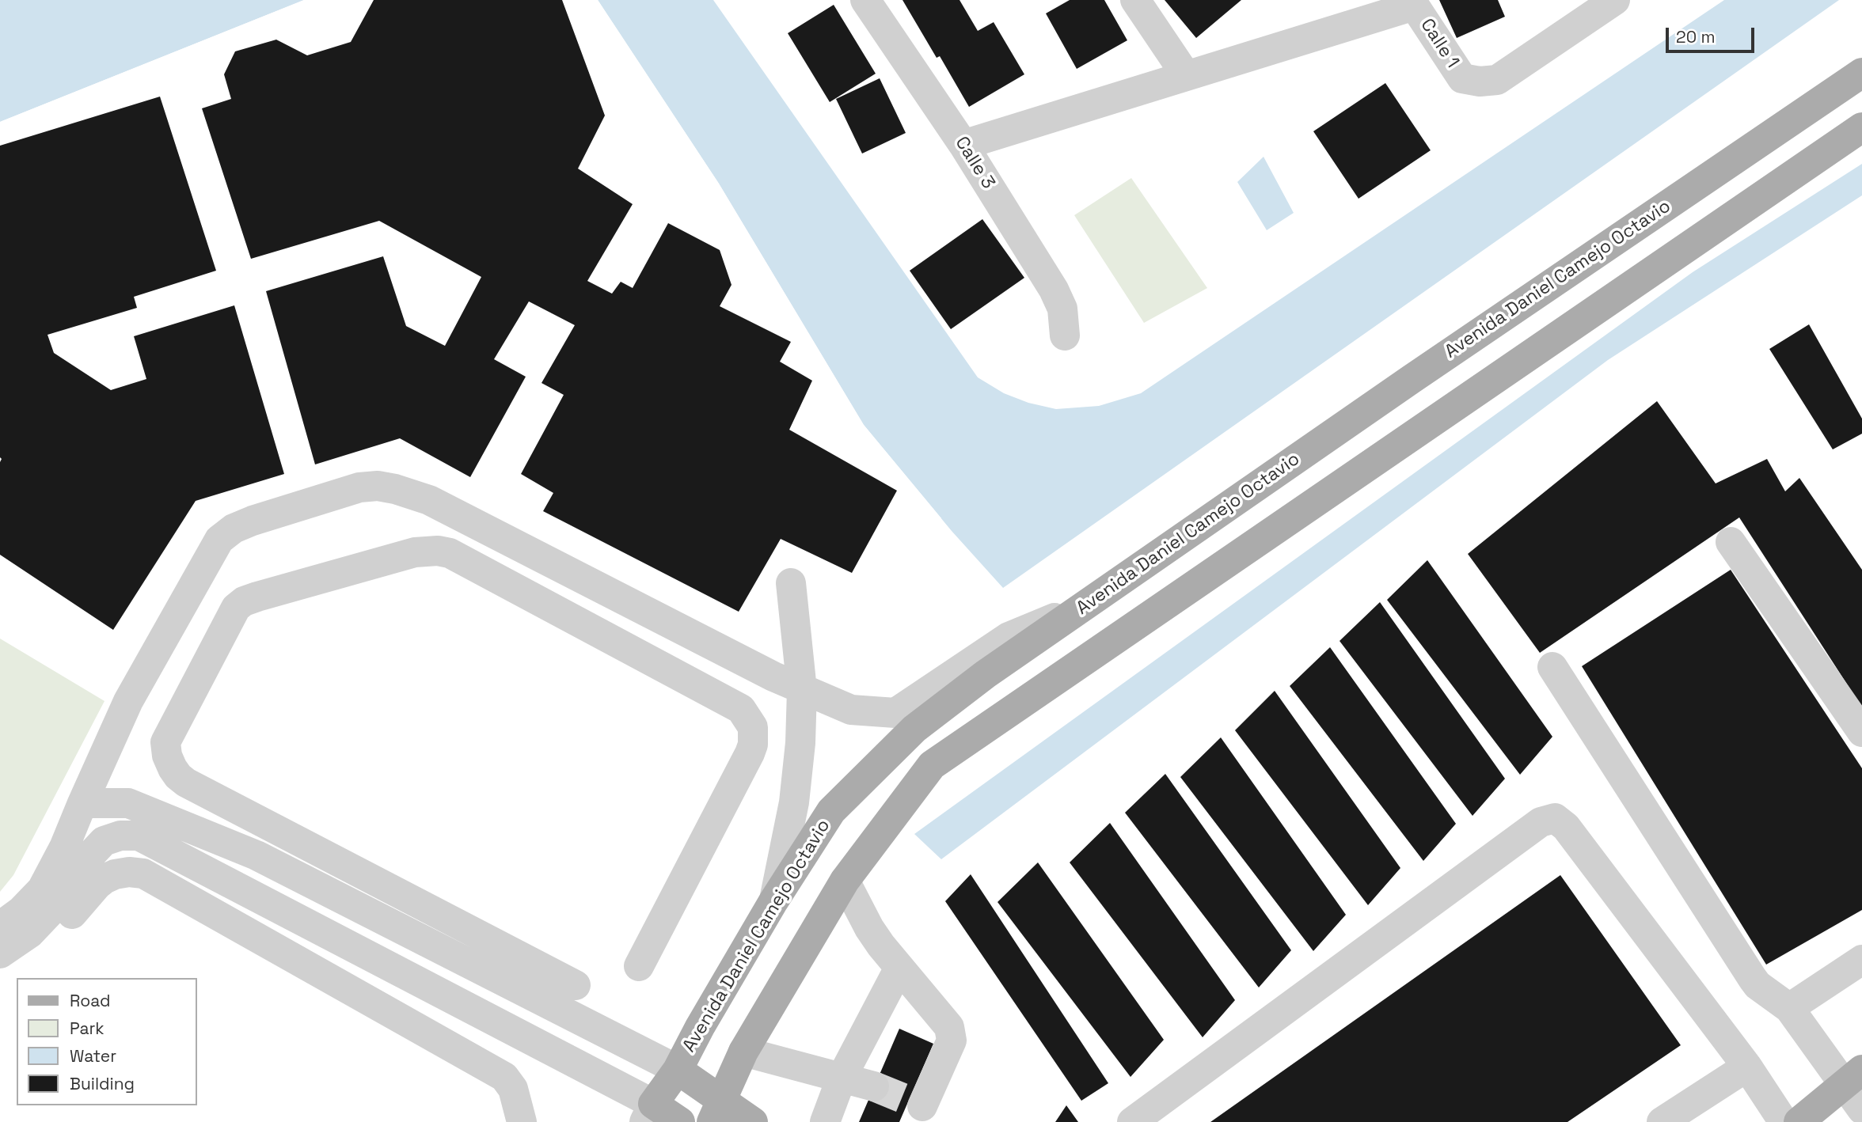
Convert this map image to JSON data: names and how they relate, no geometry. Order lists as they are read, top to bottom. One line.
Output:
{"streets":{"main road":["Avenida Daniel Camejo Octavio"],"street":["Calle 1","Calle 3"]},"legend":["Road","Park","Water","Building"],"scale_bar":"20 m"}
